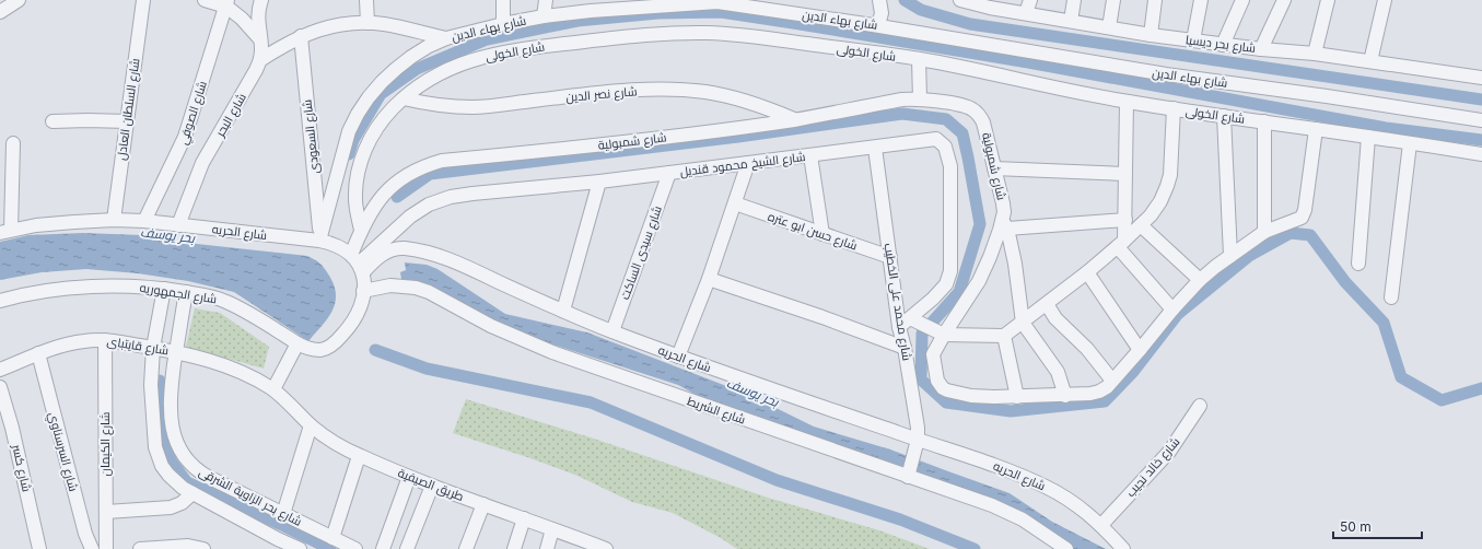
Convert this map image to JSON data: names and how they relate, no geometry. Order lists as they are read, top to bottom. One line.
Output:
{"streets":{"street":["شارع بهاء الدين","شارع بحر ديسيا","شارع الخولى","شارع نصر الدين","شارع السلطان العادل","شارع الصوفي","شارع البحر","شارع السعودى","شارع شمبولية","شارع الشيخ محمود قنديل","شارع حسن ابو عتره","شارع الحريه","شارع سيدى الساكت","شارع الجمهوريه","شارع محمد على الخطيب","شارع قايتباى","شارع الشريط","شارع الكيمان","شارع السرسناوي","شارع خالد نجيب","شارع كسر","طريق الصيفية","شارع بحر الزاوية الشرقى"]},"crossings":[["شارع بهاء الدين","شارع السعودى"],["شارع بهاء الدين","شارع الحريه"],["شارع الخولى","شارع نصر الدين"],["شارع الخولى","شارع شمبولية"],["شارع نصر الدين","شارع شمبولية"],["شارع السلطان العادل","شارع الحريه"],["شارع الصوفي","شارع الحريه"],["شارع البحر","شارع الحريه"],["شارع السعودى","شارع الحريه"],["شارع شمبولية","شارع الشيخ محمود قنديل"],["شارع شمبولية","شارع الحريه"],["شارع الشيخ محمود قنديل","شارع الحريه"],["شارع الشيخ محمود قنديل","شارع سيدى الساكت"],["شارع الشيخ محمود قنديل","شارع محمد على الخطيب"],["شارع حسن ابو عتره","شارع محمد على الخطيب"],["شارع الحريه","شارع سيدى الساكت"],["شارع الحريه","شارع محمد على الخطيب"],["شارع الحريه","شارع خالد نجيب"],["شارع الجمهوريه","شارع الشريط"],["شارع الجمهوريه","شارع بحر الزاوية الشرقى"],["شارع محمد على الخطيب","شارع الشريط"],["شارع قايتباى","شارع الكيمان"],["شارع قايتباى","شارع السرسناوي"],["شارع قايتباى","طريق الصيفية"],["شارع قايتباى","شارع بحر الزاوية الشرقى"]],"water":["بحر يوسف"],"scale_bar":"50 m"}
